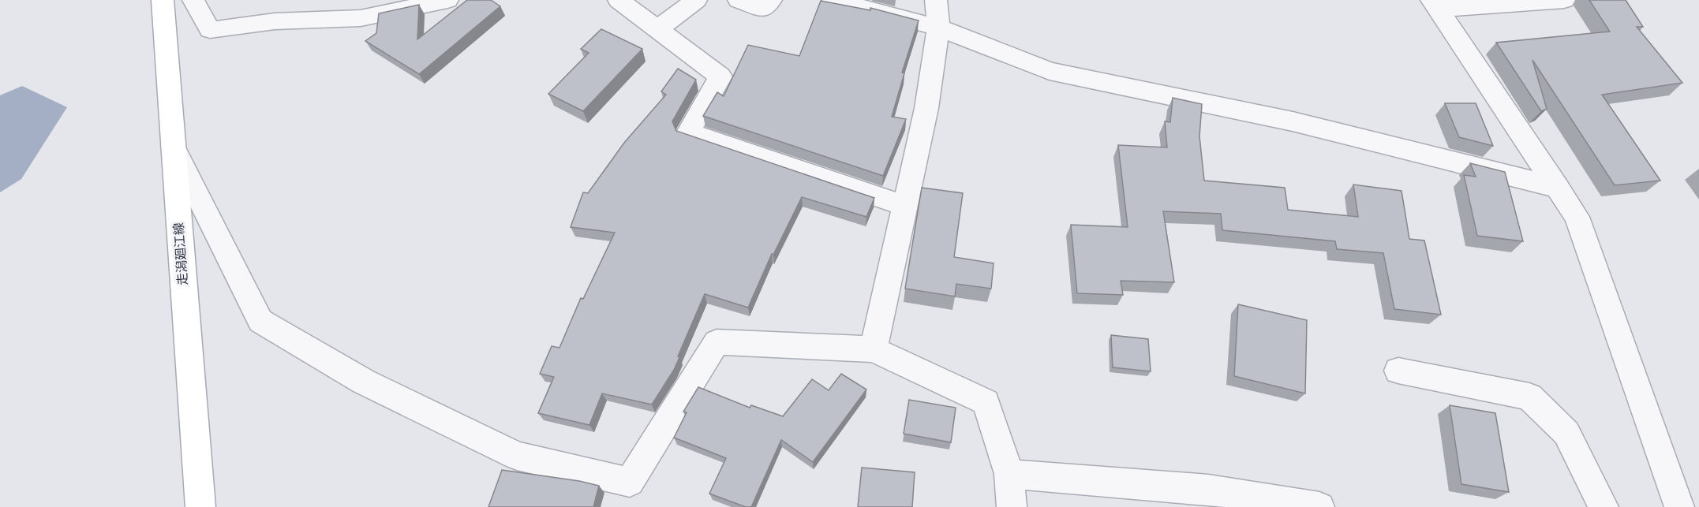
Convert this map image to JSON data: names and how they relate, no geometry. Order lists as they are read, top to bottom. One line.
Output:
{"streets":{"main road":["走潟廻江線"]}}
